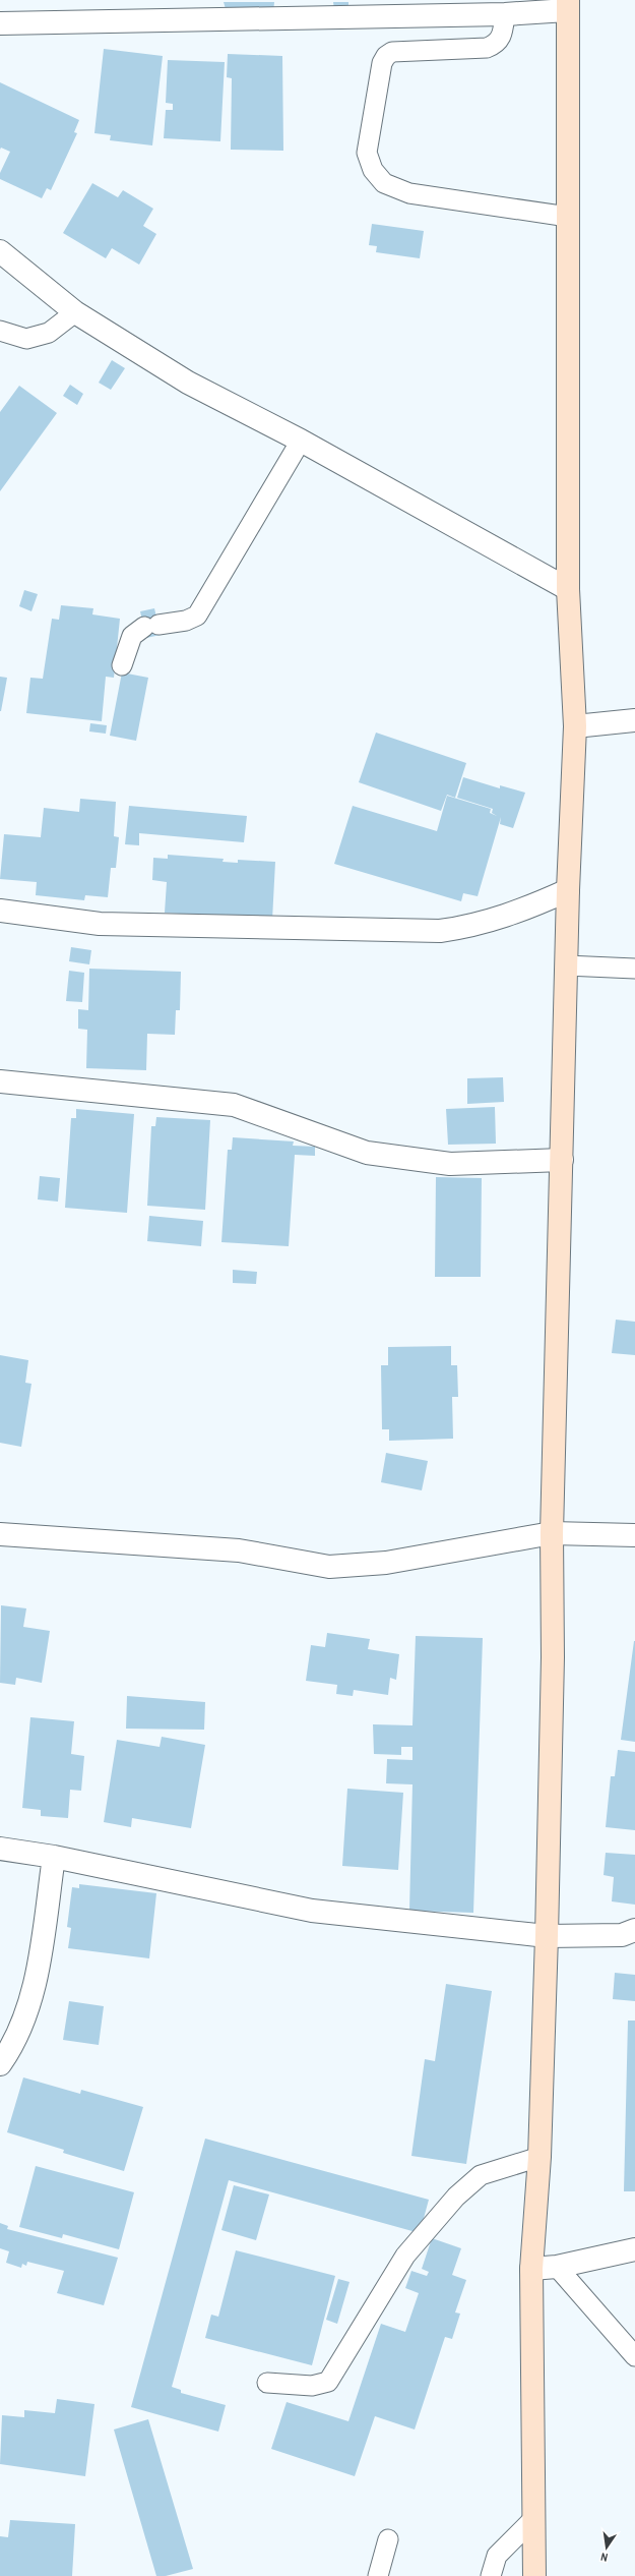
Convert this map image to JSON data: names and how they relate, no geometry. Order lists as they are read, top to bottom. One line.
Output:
{"north":"bottom"}
